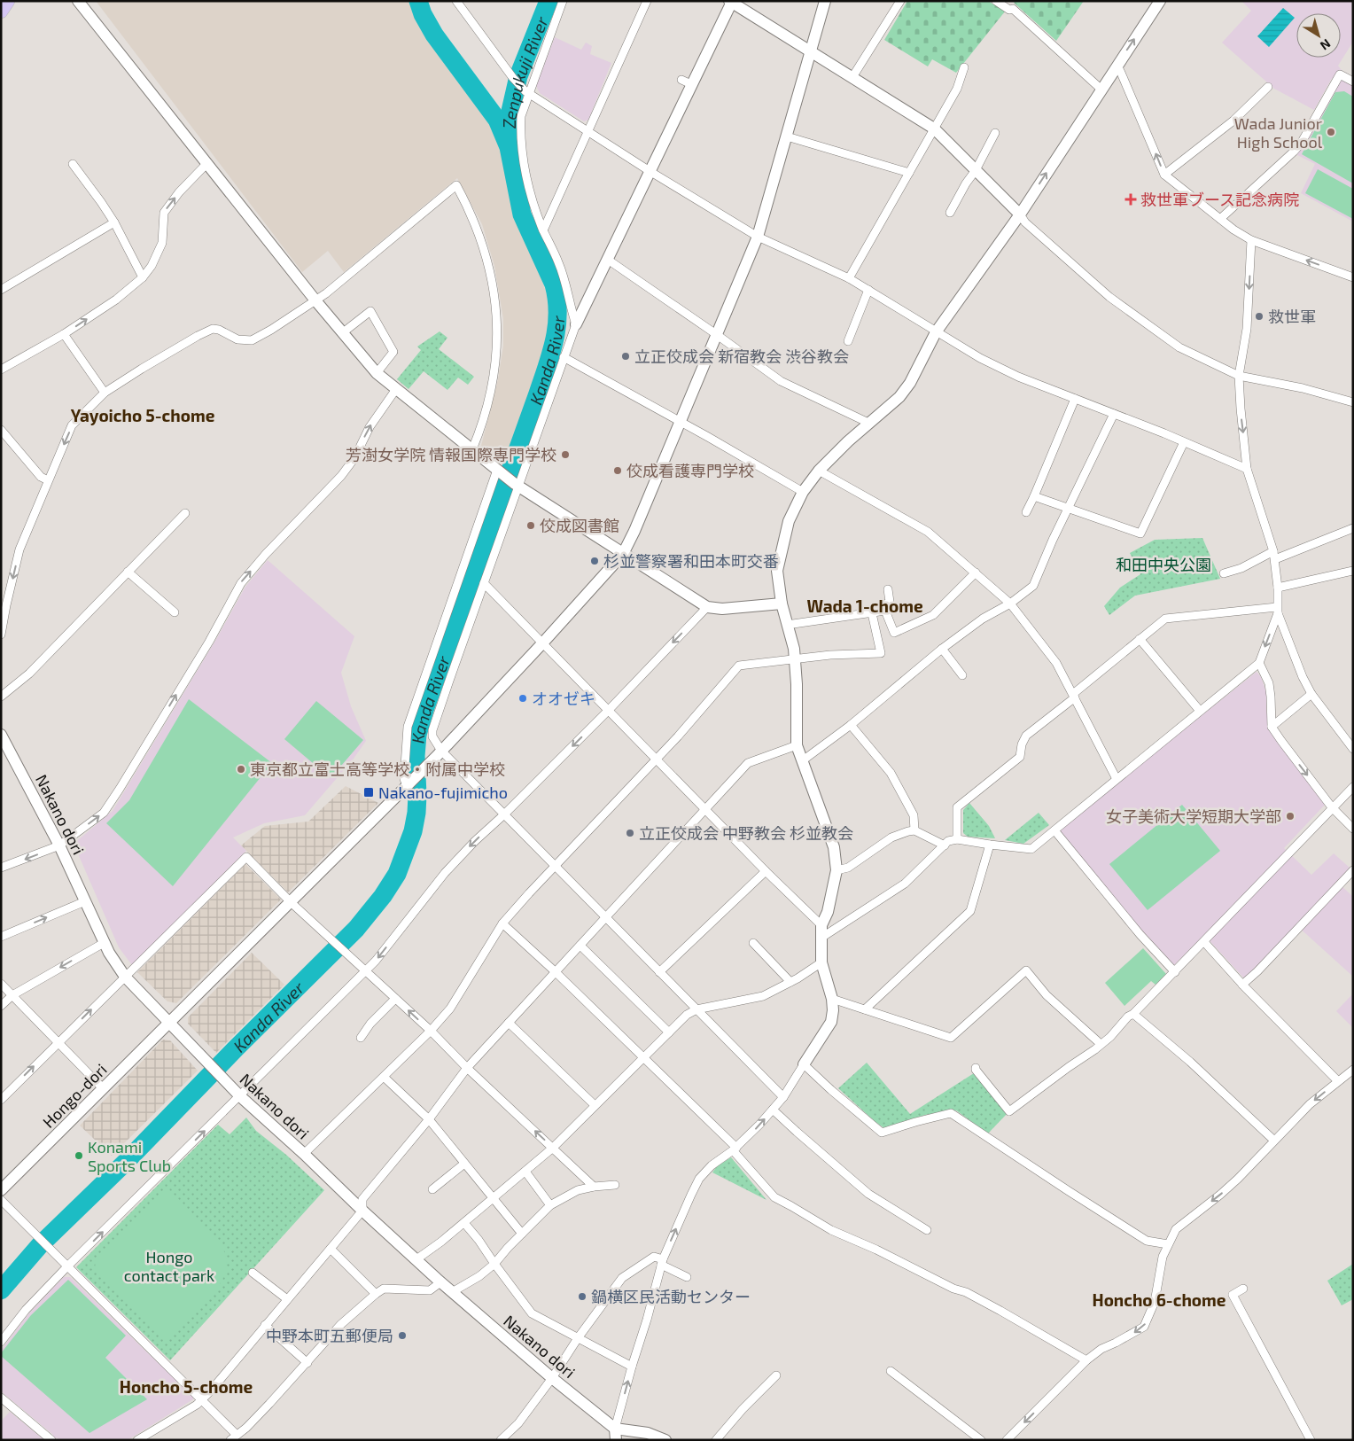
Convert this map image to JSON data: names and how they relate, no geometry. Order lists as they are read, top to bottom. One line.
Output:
{"streets":{"street":["Nakano dori","Hongo-dori"]},"crossings":[["Nakano dori","Hongo-dori"]],"districts":["Yayoicho 5-chome","Wada 1-chome","Honcho 6-chome","Honcho 5-chome"],"water":["Zenpukuji River","Kanda River"],"parks":["和田中央公園","Hongo contact park"],"places":{"other":["Wada Junior High School","救世軍","立正佼成会 新宿教会 渋谷教会","芳澍女学院 情報国際専門学校","佼成看護専門学校","佼成図書館","杉並警察署和田本町交番","オオゼキ","東京都立富士高等学校・附属中学校","女子美術大学短期大学部","立正佼成会 中野教会 杉並教会","Konami Sports Club","鍋横区民活動センター","中野本町五郵便局"],"health":["救世軍ブース記念病院"],"transit":["Nakano-fujimicho"]},"north":"bottom right"}
